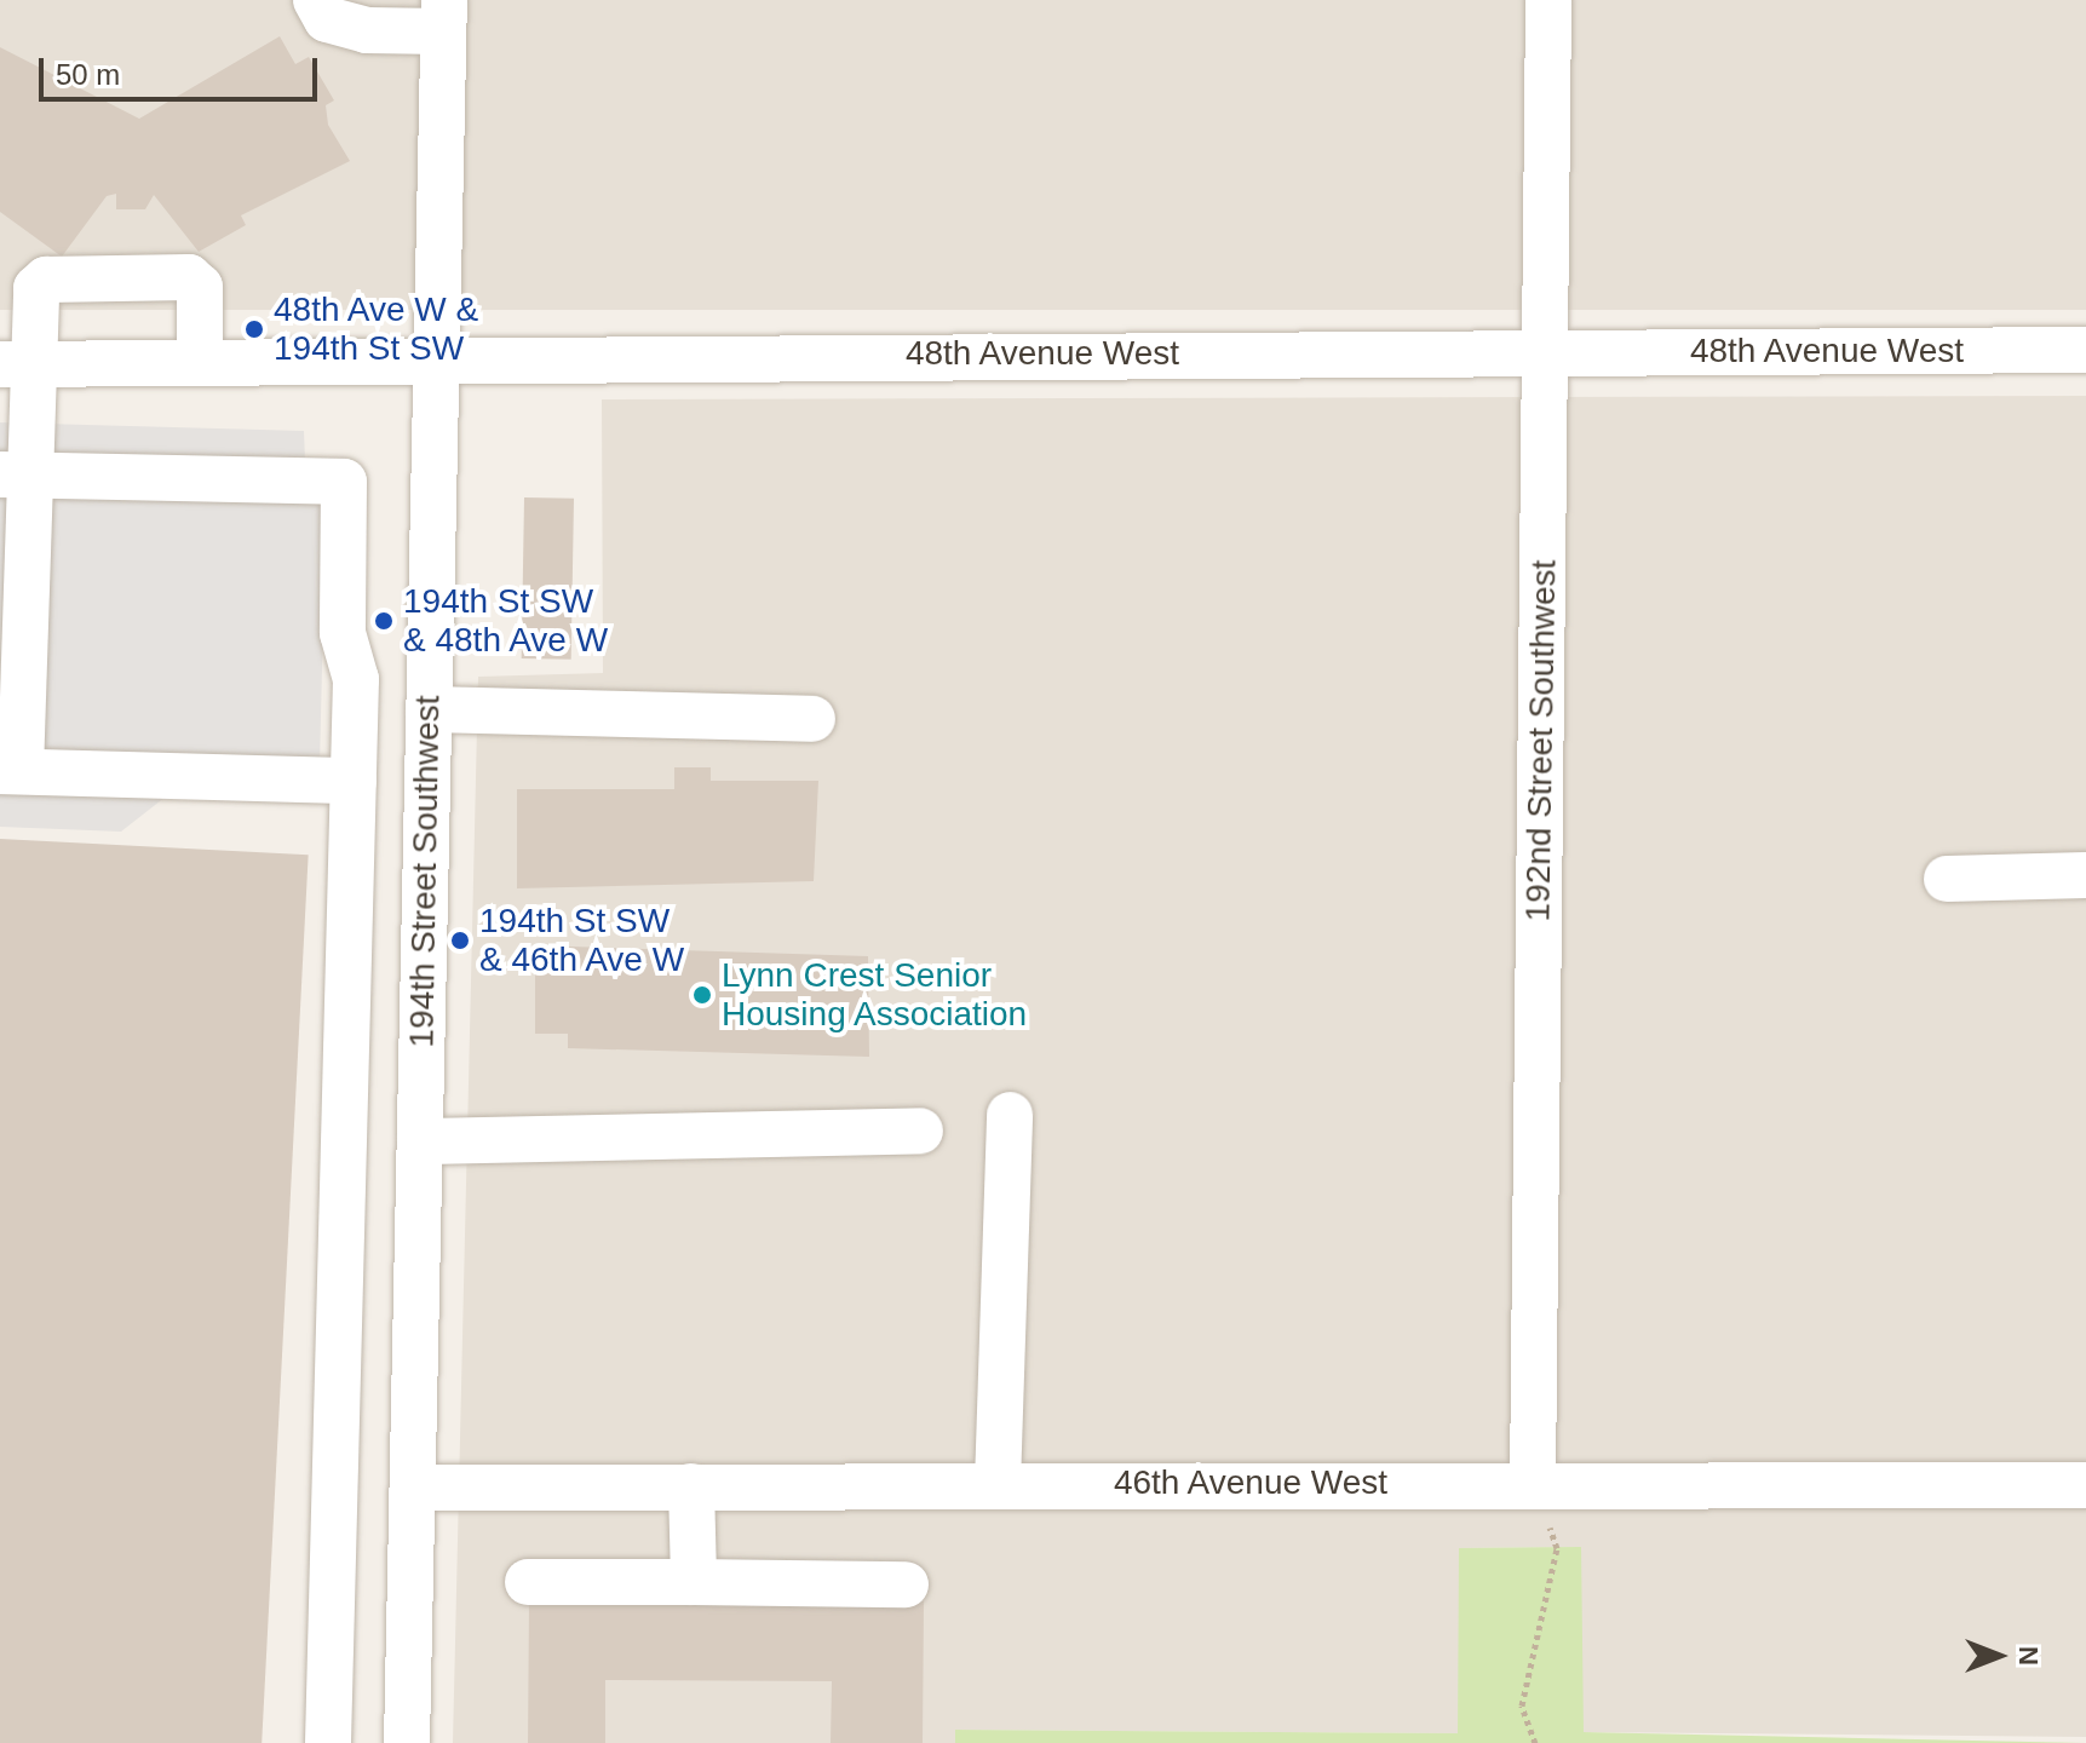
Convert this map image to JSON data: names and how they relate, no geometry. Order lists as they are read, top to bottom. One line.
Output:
{"streets":{"street":["48th Avenue West","192nd Street Southwest","194th Street Southwest","46th Avenue West"]},"crossings":[["48th Avenue West","192nd Street Southwest"],["48th Avenue West","194th Street Southwest"],["192nd Street Southwest","46th Avenue West"],["194th Street Southwest","46th Avenue West"]],"places":["48th Ave W & 194th St SW","194th St SW & 48th Ave W","194th St SW & 46th Ave W","Lynn Crest Senior Housing Association"],"scale_bar":"50 m","north":"right"}
